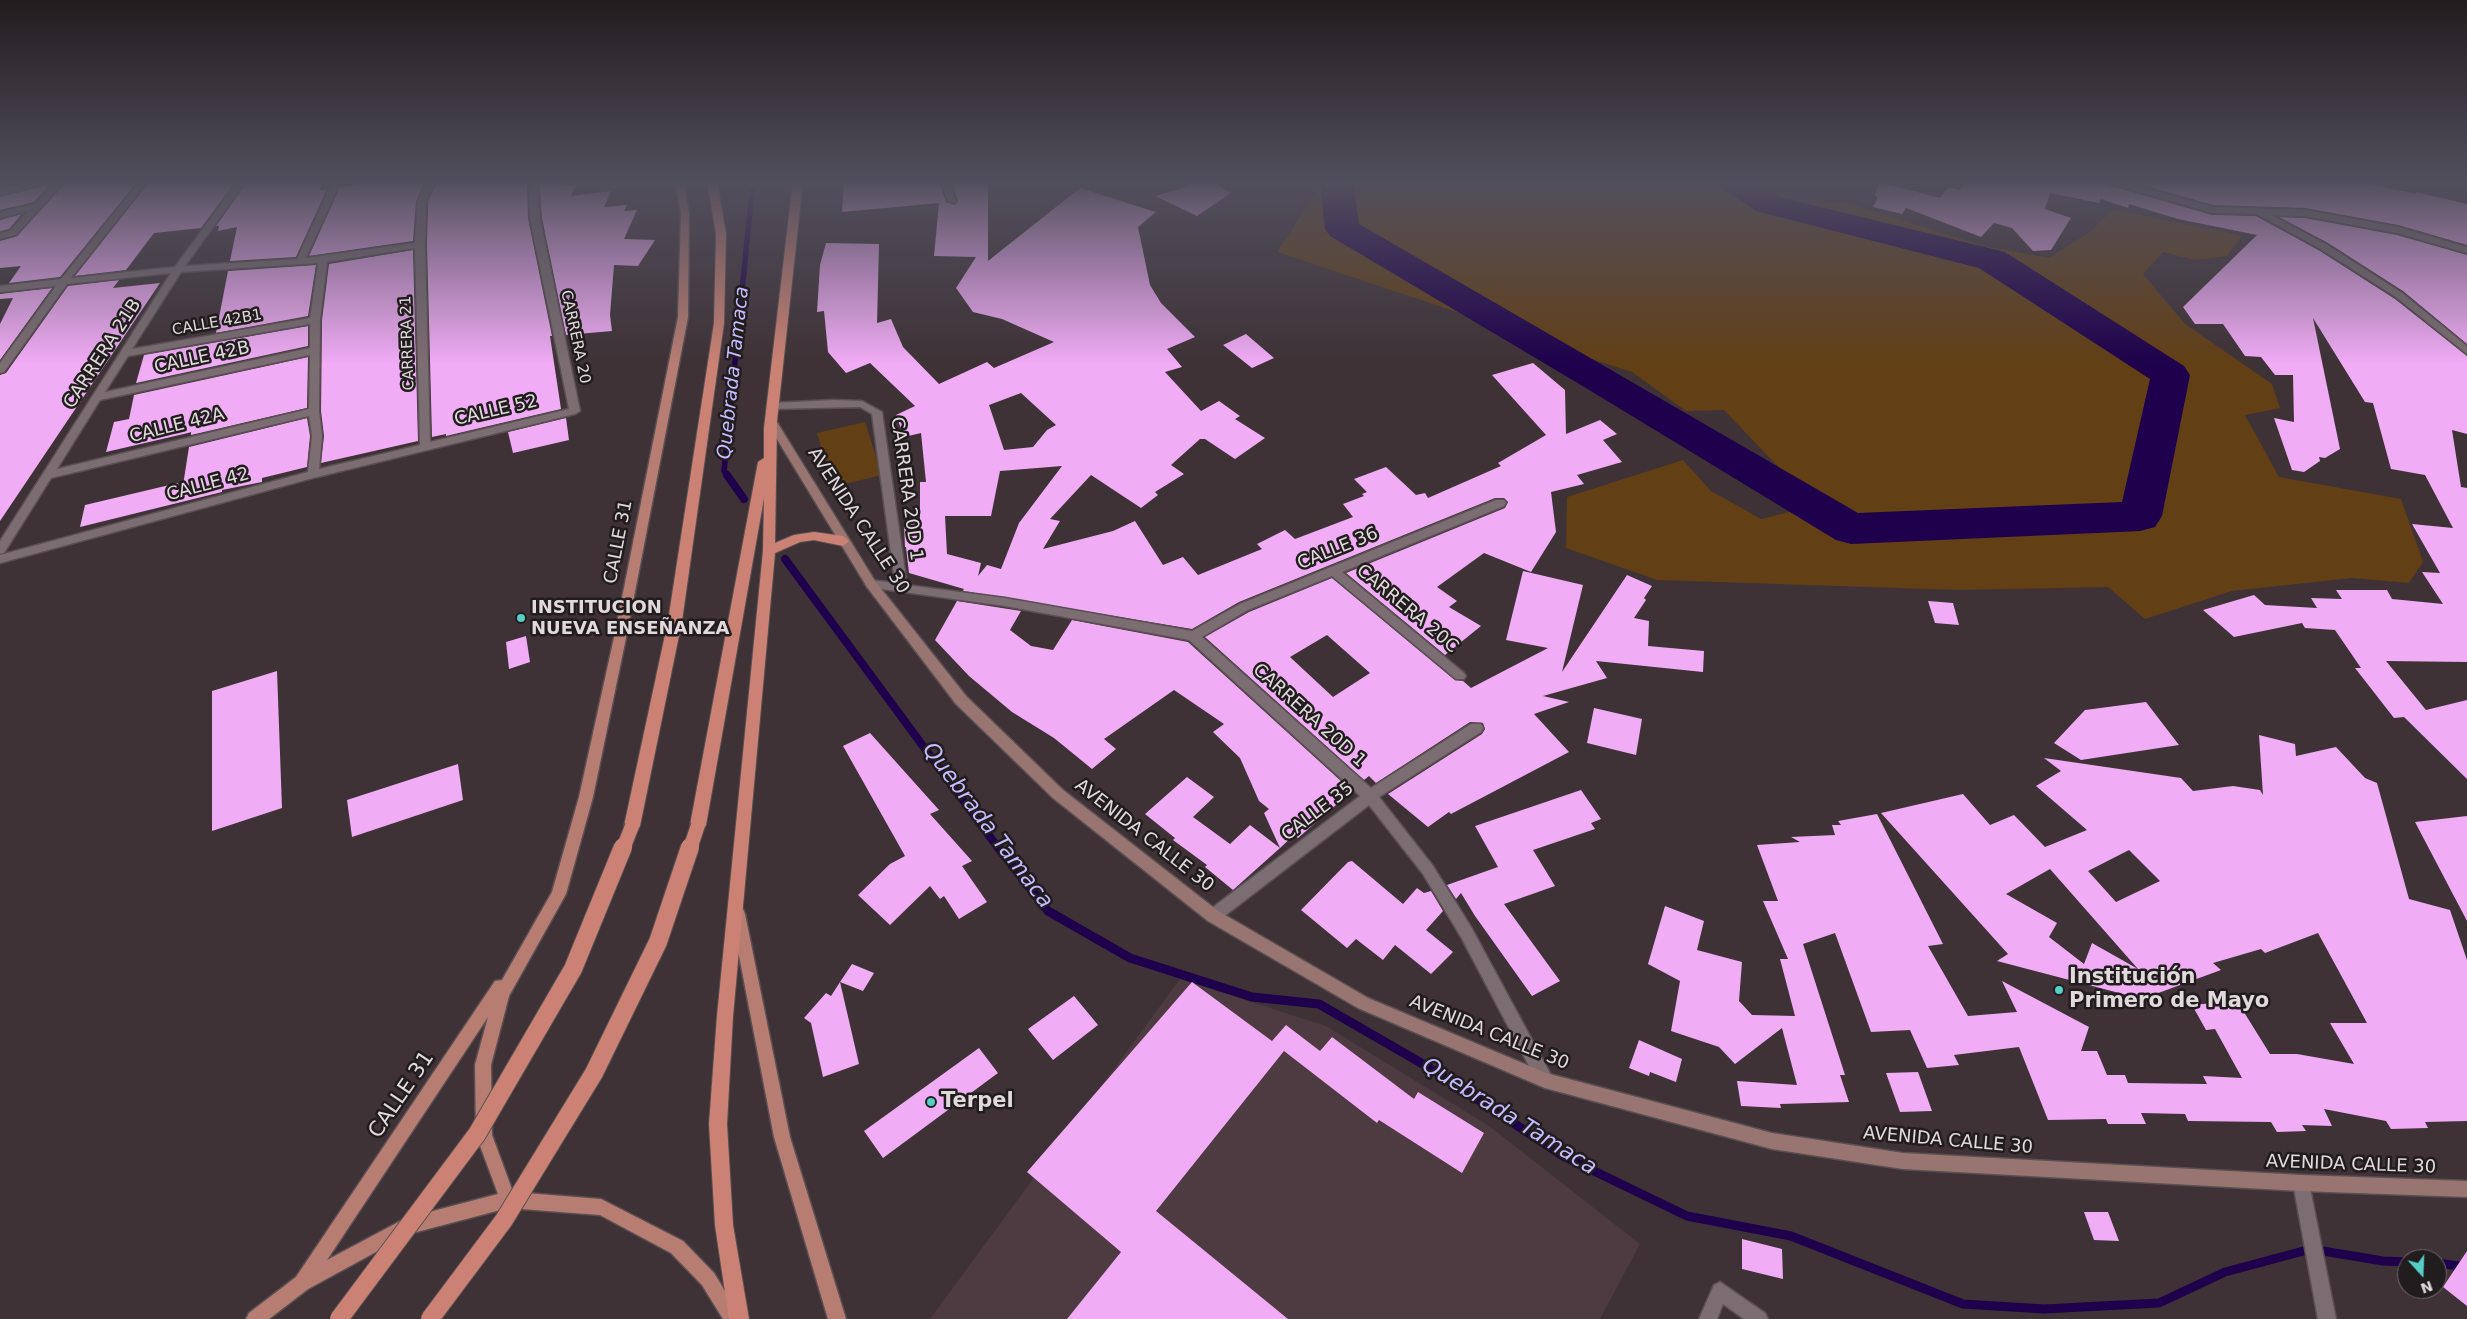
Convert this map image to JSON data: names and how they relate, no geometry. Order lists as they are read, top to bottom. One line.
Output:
{"streets":{"main road":["AVENIDA CALLE 30","CALLE 31"],"street":["CALLE 42B1","CARRERA 20","CARRERA 21","CARRERA 21B","CALLE 42B","CALLE 52","CALLE 42A","CALLE 42","CARRERA 20D 1","CALLE 36","CARRERA 20C","CALLE 35"]},"crossings":[["CALLE 42B1","CARRERA 21B"],["CARRERA 20","CALLE 52"],["CARRERA 21","CALLE 52"],["CARRERA 21","CALLE 42"],["CARRERA 21B","CALLE 42B"],["CARRERA 21B","CALLE 42A"],["CALLE 52","CALLE 42"],["CARRERA 20D 1","AVENIDA CALLE 30"],["CARRERA 20D 1","CALLE 36"],["CARRERA 20D 1","CALLE 35"],["AVENIDA CALLE 30","CALLE 35"],["CALLE 36","CARRERA 20C"]],"water":["Quebrada Tamaca"],"places":["INSTITUCION NUEVA ENSEÑANZA","Institución Primero de Mayo","Terpel"],"north":"bottom"}
